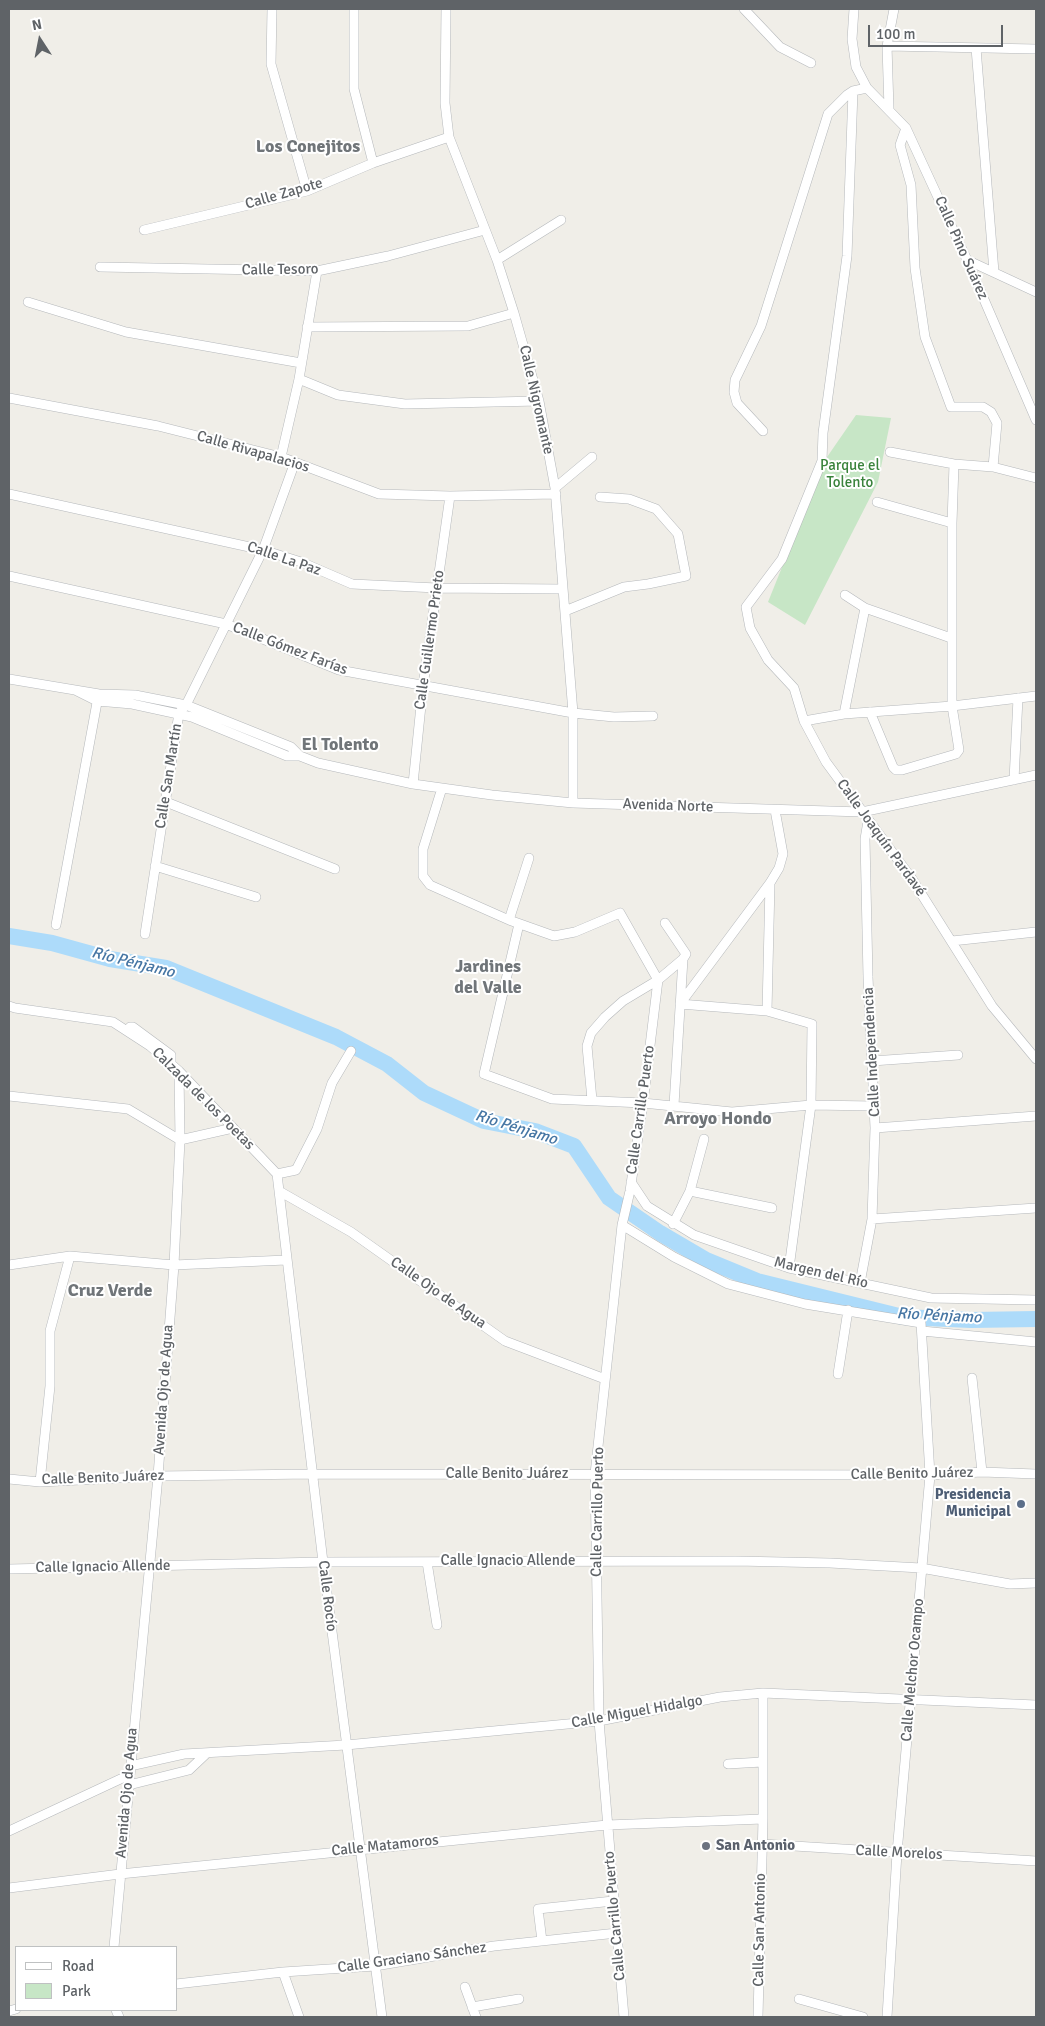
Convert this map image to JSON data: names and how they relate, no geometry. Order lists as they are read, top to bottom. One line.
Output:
{"streets":{"street":["Calle Zapote","Calle Pino Suárez","Calle Tesoro","Calle Nigromante","Calle Rivapalacios","Calle La Paz","Calle Guillermo Prieto","Calle Gómez Farías","Calle San Martín","Avenida Norte","Calle Joaquín Pardavé","Calle Independencia","Calzada de los Poetas","Calle Carrillo Puerto","Margen del Río","Calle Ojo de Agua","Avenida Ojo de Agua","Calle Benito Juárez","Calle Ignacio Allende","Calle Rocío","Calle Melchor Ocampo","Calle Miguel Hidalgo","Calle Matamoros","Calle Morelos","Calle San Antonio","Calle Graciano Sánchez"]},"crossings":[["Calle Zapote","Calle Nigromante"],["Calle Tesoro","Calle Nigromante"],["Calle Nigromante","Calle Rivapalacios"],["Calle Nigromante","Calle La Paz"],["Calle Nigromante","Calle Gómez Farías"],["Calle Nigromante","Avenida Norte"],["Calle Rivapalacios","Calle Guillermo Prieto"],["Calle Rivapalacios","Calle San Martín"],["Calle La Paz","Calle Guillermo Prieto"],["Calle La Paz","Calle San Martín"],["Calle Guillermo Prieto","Calle Gómez Farías"],["Calle Guillermo Prieto","Avenida Norte"],["Calle Gómez Farías","Calle San Martín"],["Calle San Martín","Avenida Norte"],["Avenida Norte","Calle Joaquín Pardavé"],["Calle Joaquín Pardavé","Calle Independencia"],["Calle Independencia","Margen del Río"],["Calzada de los Poetas","Avenida Ojo de Agua"],["Calzada de los Poetas","Calle Rocío"],["Calle Carrillo Puerto","Margen del Río"],["Calle Carrillo Puerto","Calle Ojo de Agua"],["Calle Carrillo Puerto","Calle Benito Juárez"],["Calle Carrillo Puerto","Calle Ignacio Allende"],["Calle Carrillo Puerto","Calle Miguel Hidalgo"],["Calle Carrillo Puerto","Calle Matamoros"],["Calle Carrillo Puerto","Calle Graciano Sánchez"],["Calle Ojo de Agua","Calle Rocío"],["Avenida Ojo de Agua","Calle Benito Juárez"],["Avenida Ojo de Agua","Calle Ignacio Allende"],["Avenida Ojo de Agua","Calle Miguel Hidalgo"],["Avenida Ojo de Agua","Calle Matamoros"],["Calle Benito Juárez","Calle Rocío"],["Calle Benito Juárez","Calle Melchor Ocampo"],["Calle Ignacio Allende","Calle Rocío"],["Calle Ignacio Allende","Calle Melchor Ocampo"],["Calle Rocío","Calle Miguel Hidalgo"],["Calle Rocío","Calle Matamoros"],["Calle Rocío","Calle Graciano Sánchez"],["Calle Melchor Ocampo","Calle Miguel Hidalgo"],["Calle Melchor Ocampo","Calle Morelos"],["Calle Miguel Hidalgo","Calle San Antonio"],["Calle Matamoros","Calle San Antonio"],["Calle Morelos","Calle San Antonio"]],"districts":["Los Conejitos","El Tolento","Jardines del Valle","Arroyo Hondo","Cruz Verde"],"water":["Río Pénjamo"],"parks":["Parque el Tolento"],"places":["Presidencia Municipal","San Antonio"],"legend":["Road","Park"],"scale_bar":"100 m","north":"top"}
